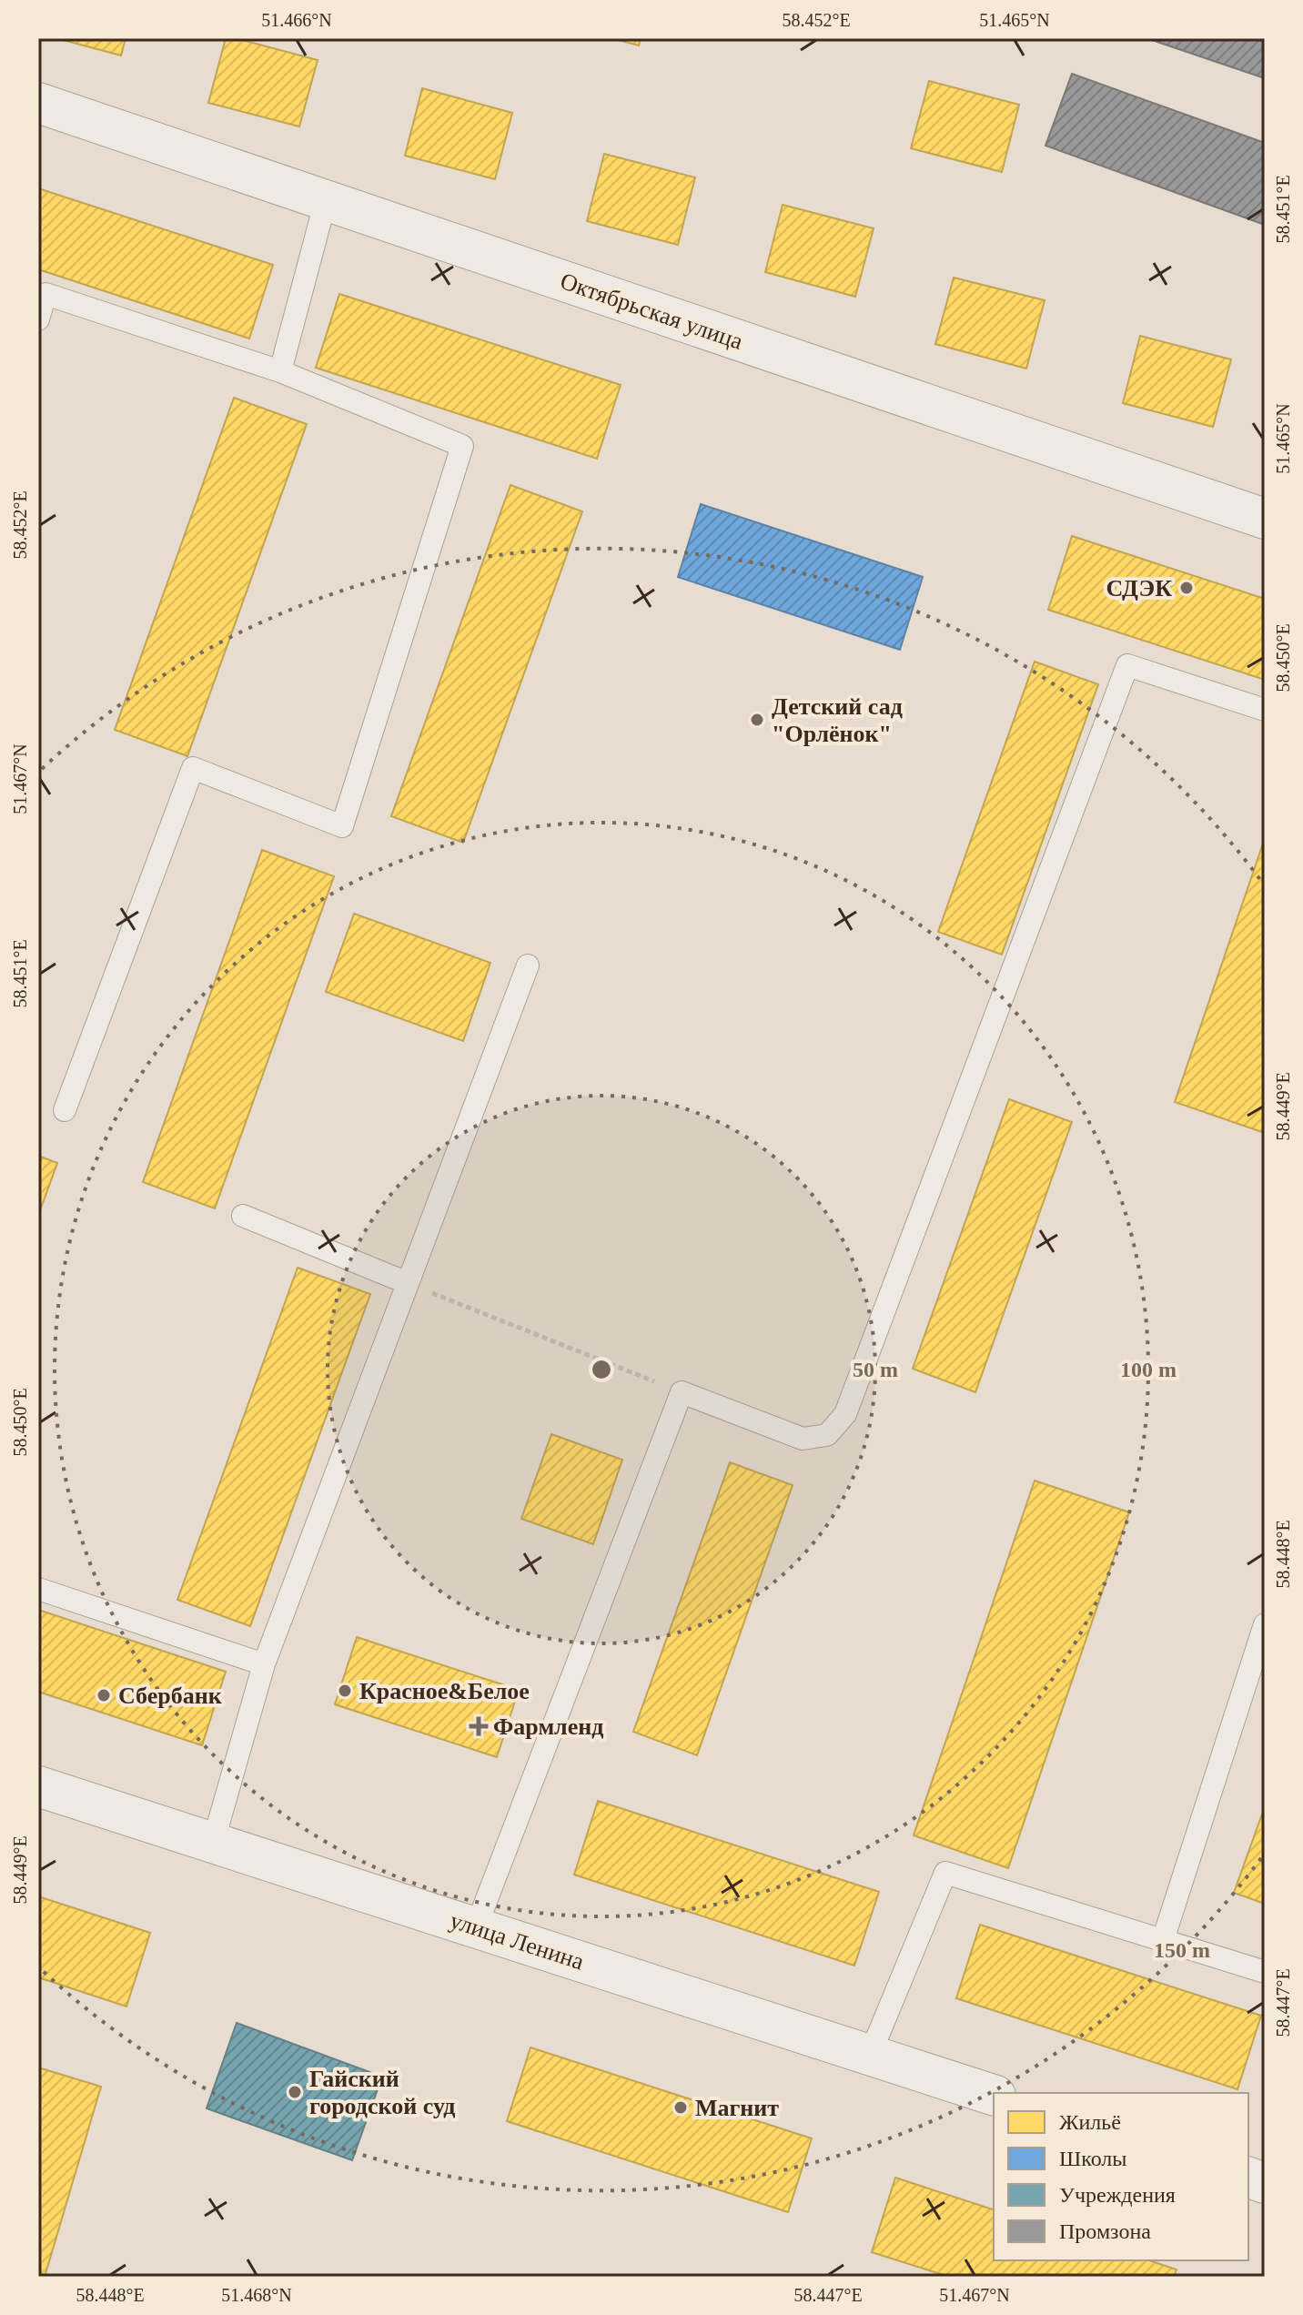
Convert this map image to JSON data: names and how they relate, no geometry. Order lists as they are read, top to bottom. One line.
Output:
{"streets":{"street":["Октябрьская улица","улица Ленина"]},"places":{"other":["СДЭК","Детский сад \"Орлёнок\"","Красное&Белое","Сбербанк","Гайский городской суд","Магнит"],"health":["Фармленд"]},"legend":["Жильё","Школы","Учреждения","Промзона"],"coordinates":["51.466°N","58.452°E","51.465°N","58.451°E","58.450°E","51.467°N","58.449°E","58.448°E","58.447°E","51.468°N"],"rings":["50 m","100 m","150 m"]}
